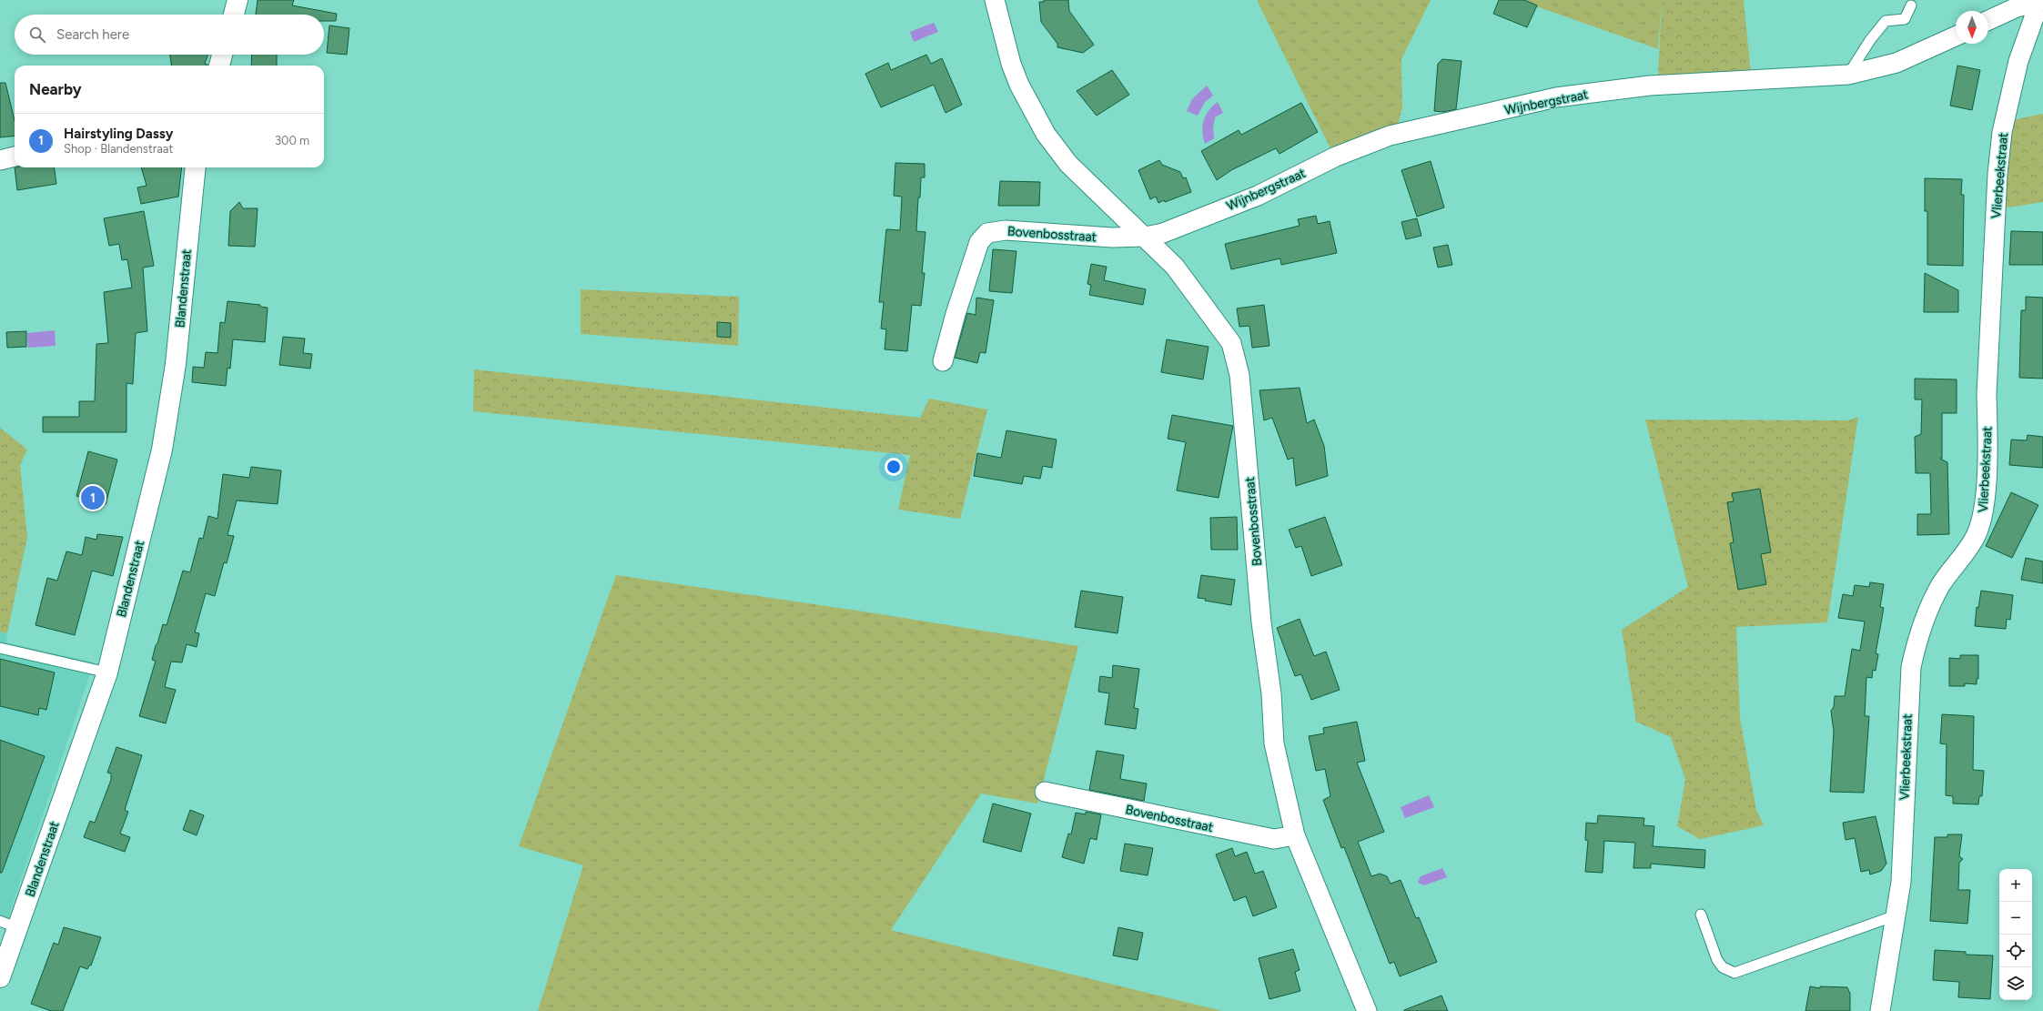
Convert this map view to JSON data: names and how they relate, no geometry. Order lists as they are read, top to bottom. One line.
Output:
{"streets":{"street":["Wijnbergstraat","Vlierbeekstraat","Bovenbosstraat","Blandenstraat"]},"crossings":[["Wijnbergstraat","Bovenbosstraat"]],"north":"bottom","page":{"search":"Search here","heading":"Nearby","list":[{"mark":"1","name":"Hairstyling Dassy","note":"Shop · Blandenstraat","value":"300 m"}],"pins":"1","map_buttons":["+","−"]}}
